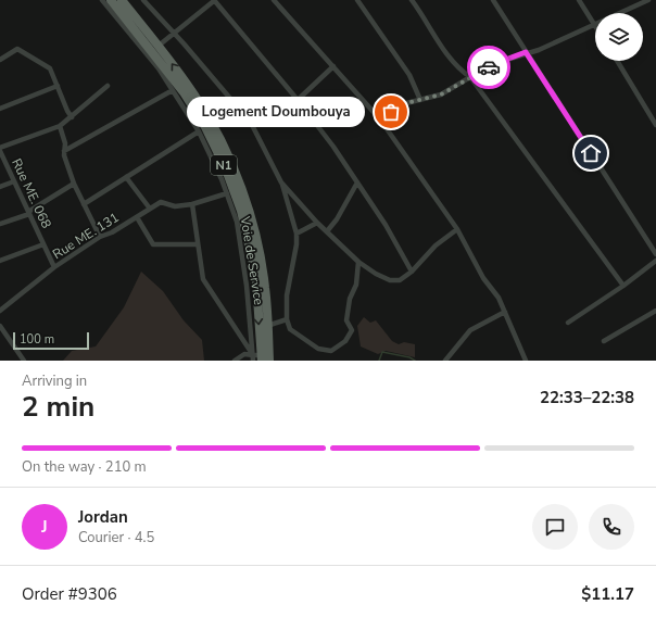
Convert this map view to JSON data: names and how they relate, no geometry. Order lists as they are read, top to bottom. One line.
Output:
{"streets":{"highway":["N1"],"street":["Rue ME. 068","Rue ME. 131","Voie de Service"]},"crossings":[["N1","Voie de Service"],["Rue ME. 068","Rue ME. 131"],["Rue ME. 131","Voie de Service"]],"places":["Logement Doumbouya"],"scale_bar":"100 m","page":{"bubble":"Logement Doumbouya","scale":"100 m","heading":["2 min","Arriving in","22:33–22:38"],"panel":["Jordan","Courier · 4.5","Order #9306","$11.17"],"bar":"On the way · 210 m","round":"J"}}
